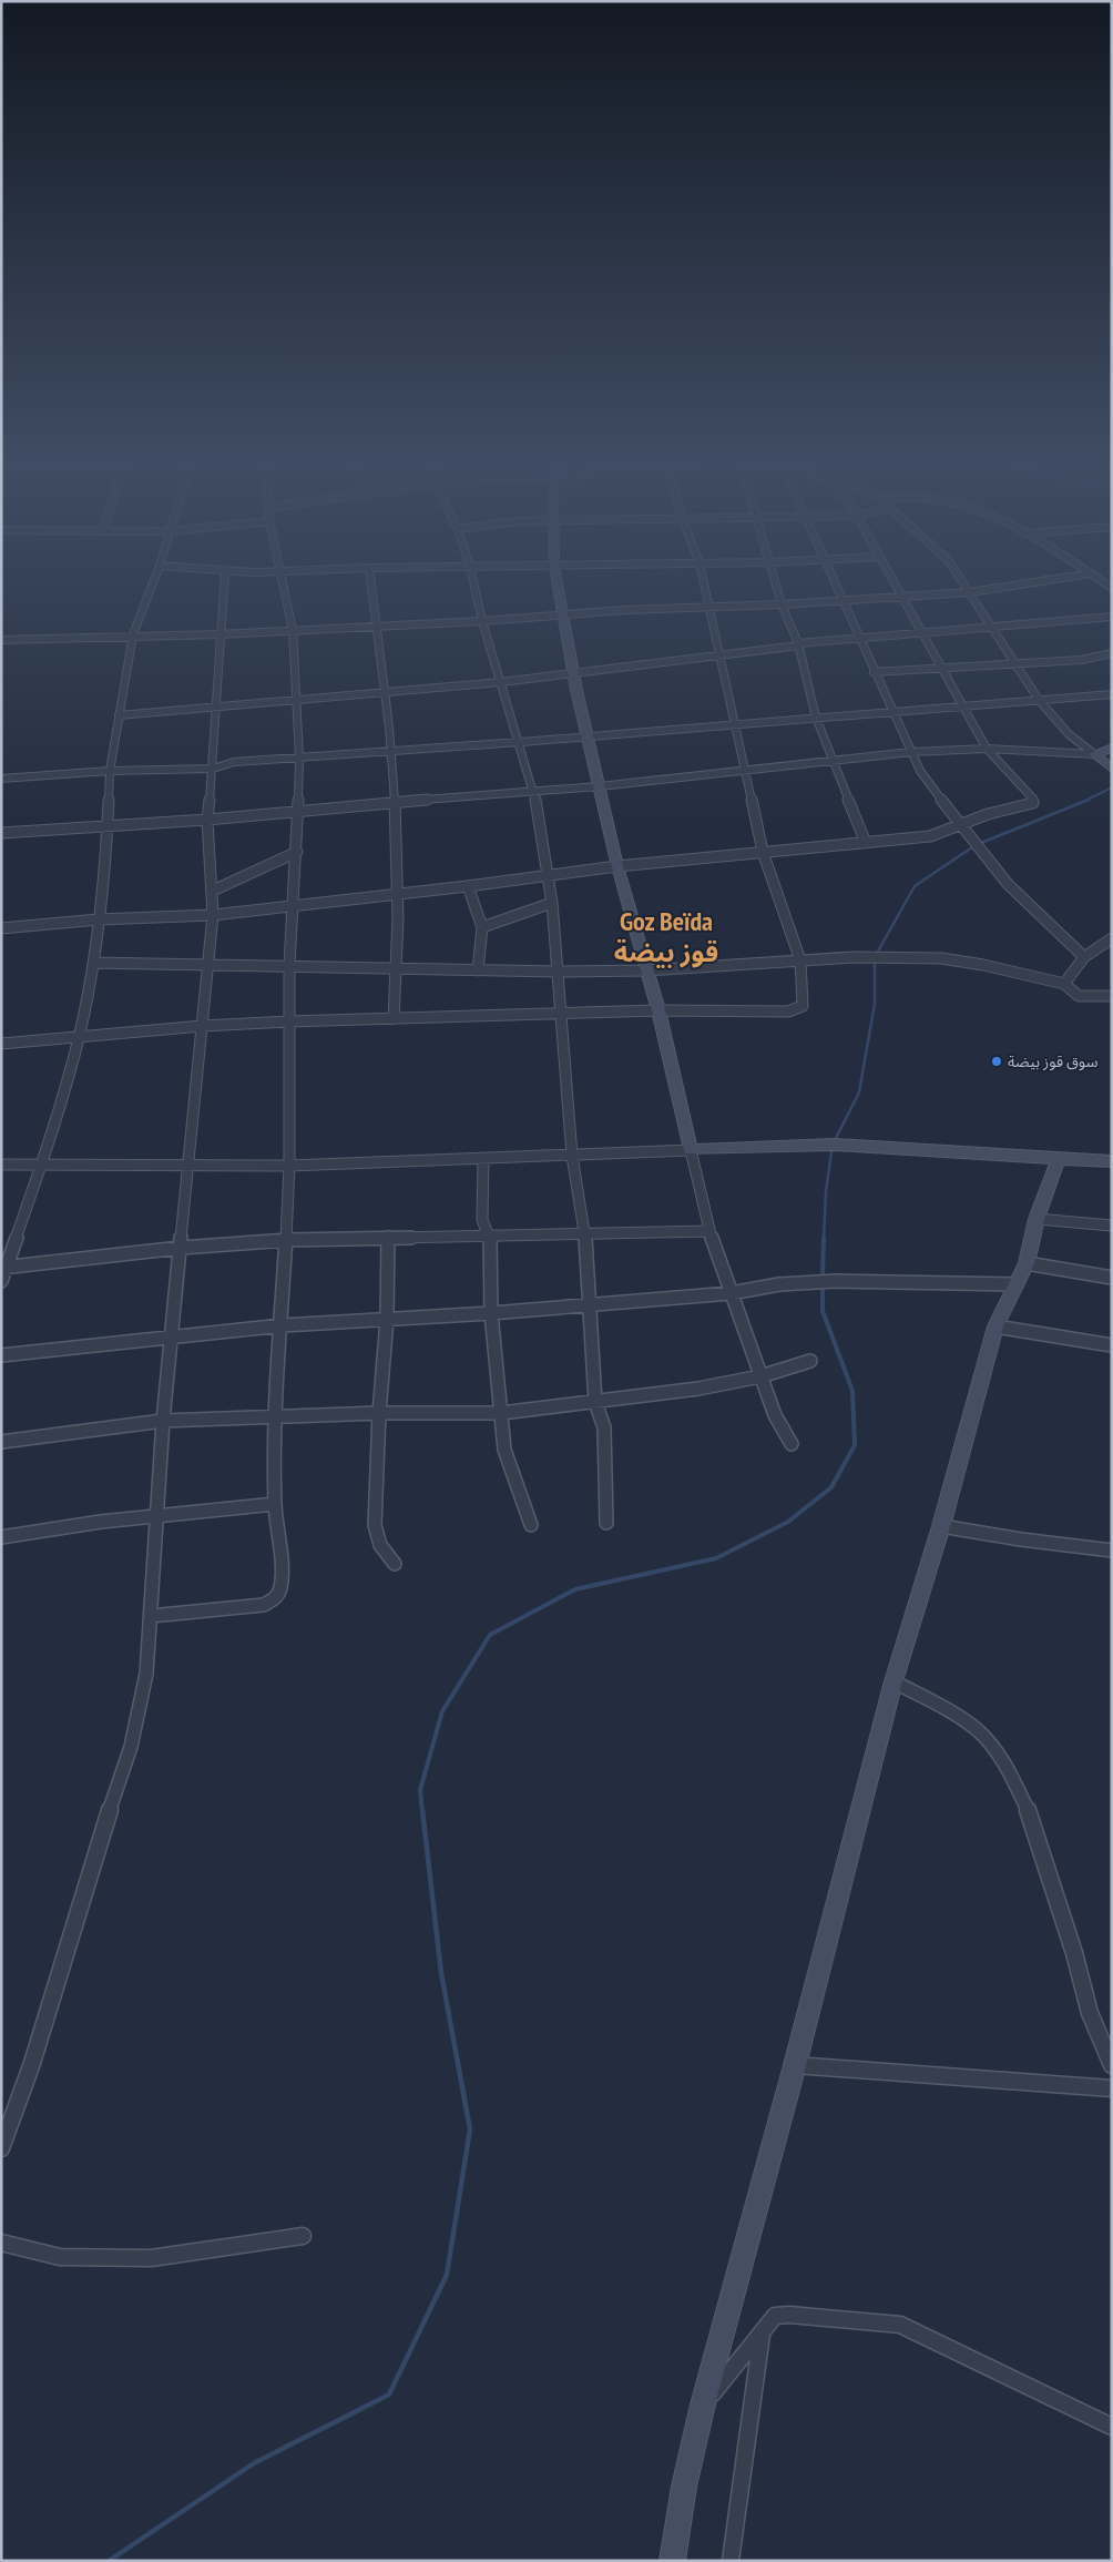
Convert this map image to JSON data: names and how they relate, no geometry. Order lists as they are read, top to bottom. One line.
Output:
{"districts":["Goz Beïda قوز بيضة"],"places":["سوق قوز بيضة"]}
